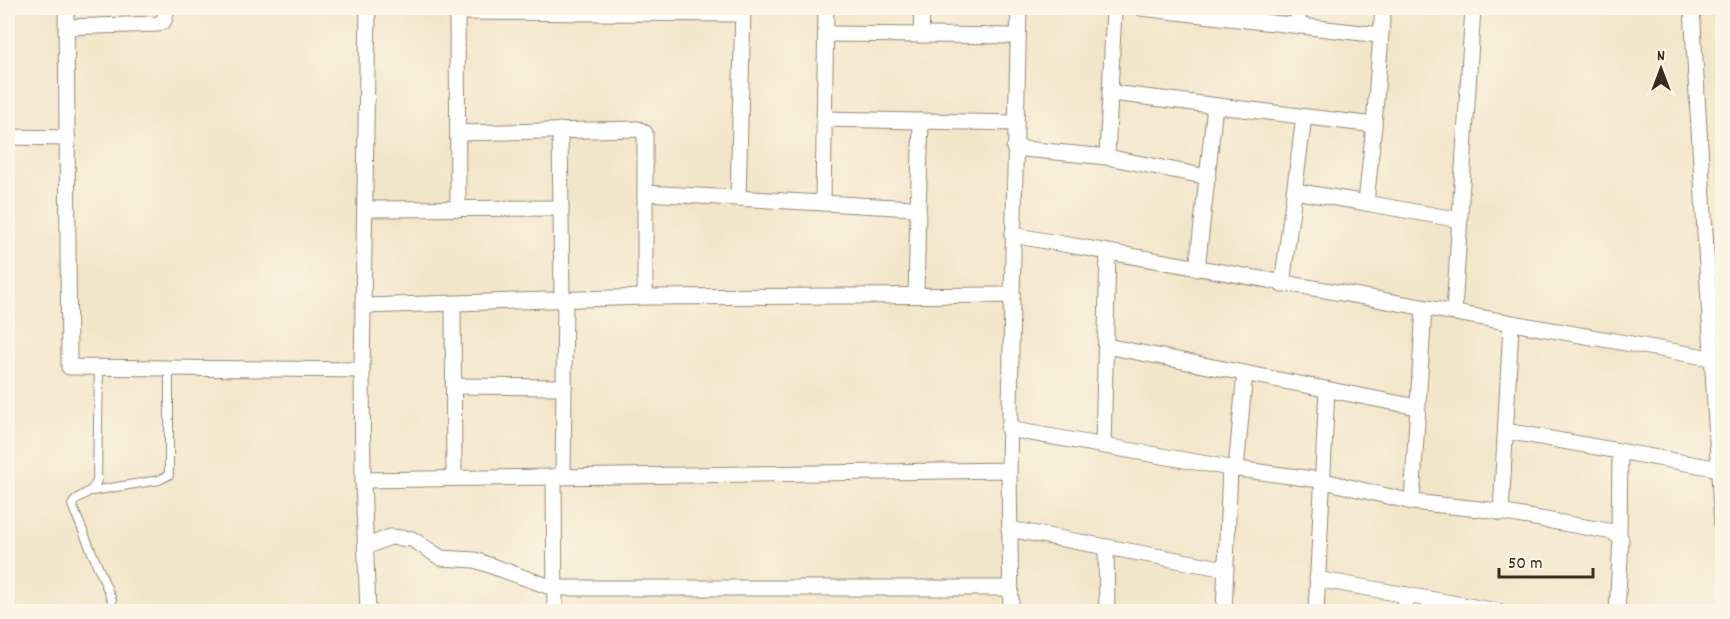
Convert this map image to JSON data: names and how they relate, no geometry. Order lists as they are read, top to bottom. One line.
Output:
{"scale_bar":"50 m","north":"top"}
